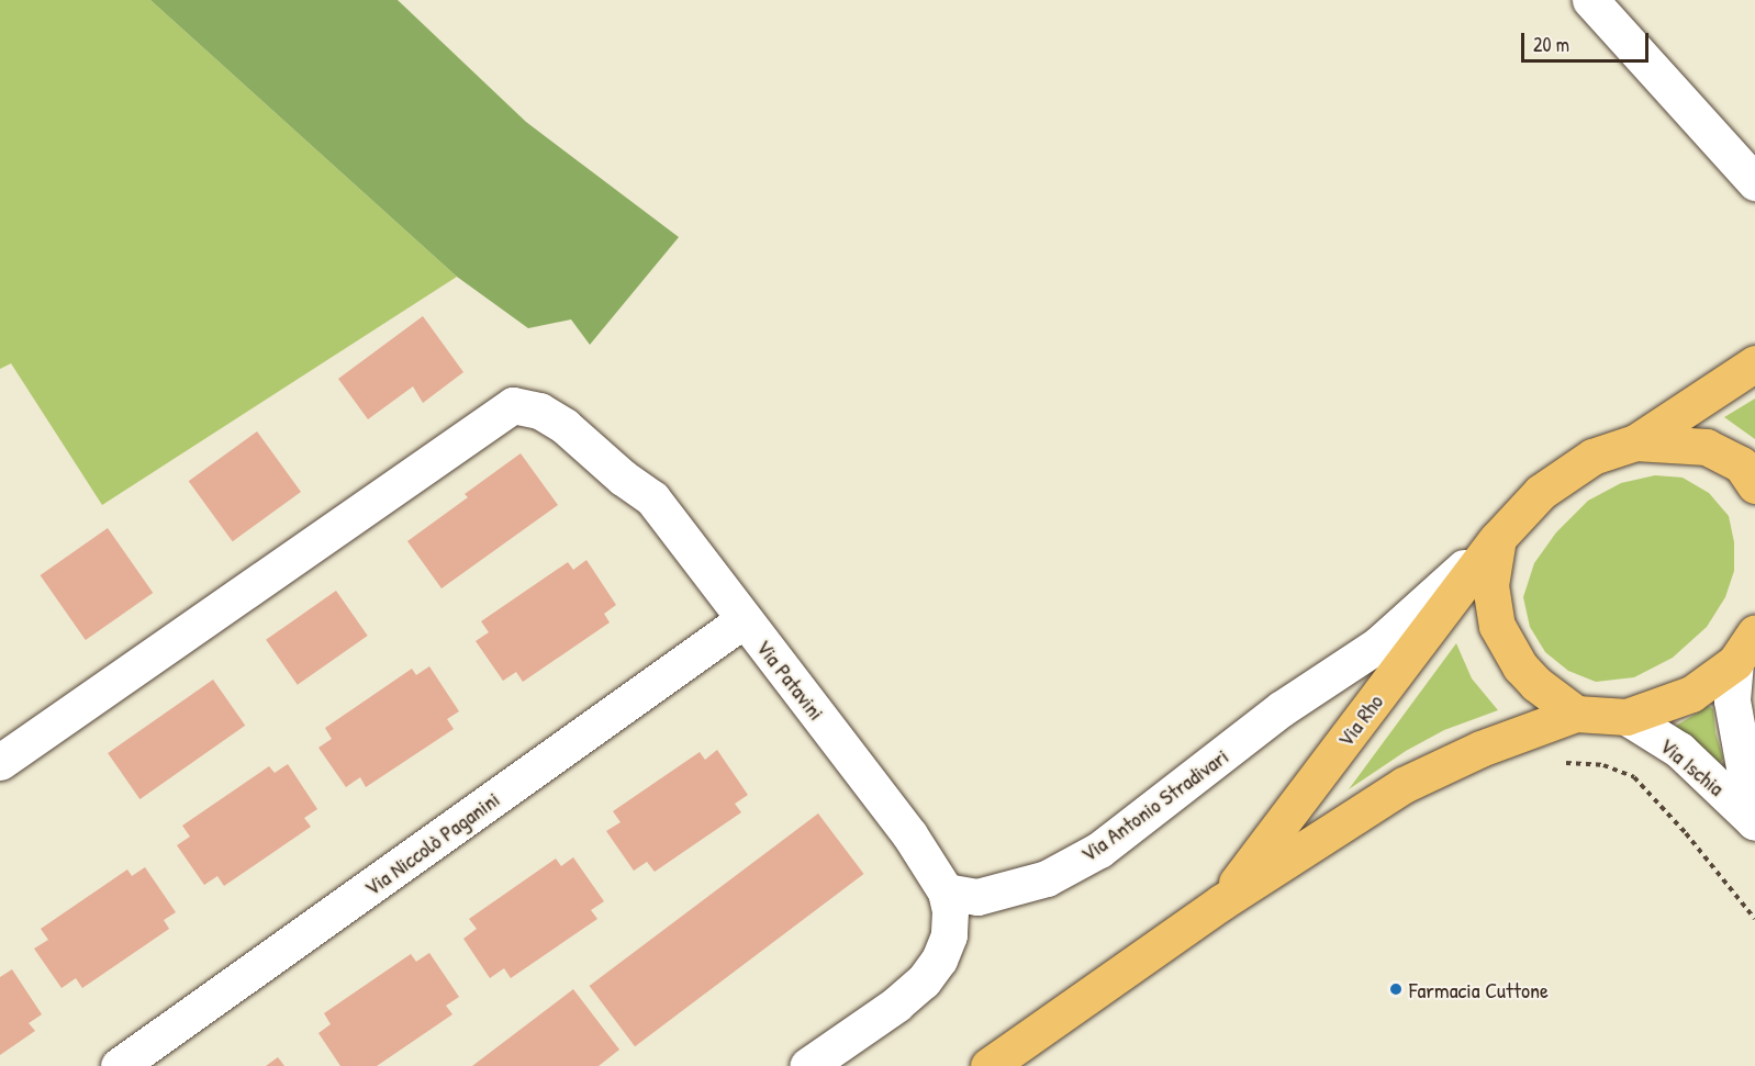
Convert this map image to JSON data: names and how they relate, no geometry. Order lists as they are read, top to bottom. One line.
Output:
{"streets":{"main road":["Via Rho"],"street":["Via Patavini","Via Ischia","Via Antonio Stradivari","Via Niccolò Paganini"]},"crossings":[["Via Patavini","Via Antonio Stradivari"],["Via Patavini","Via Niccolò Paganini"],["Via Rho","Via Antonio Stradivari"]],"places":["Farmacia Cuttone"],"scale_bar":"20 m"}
